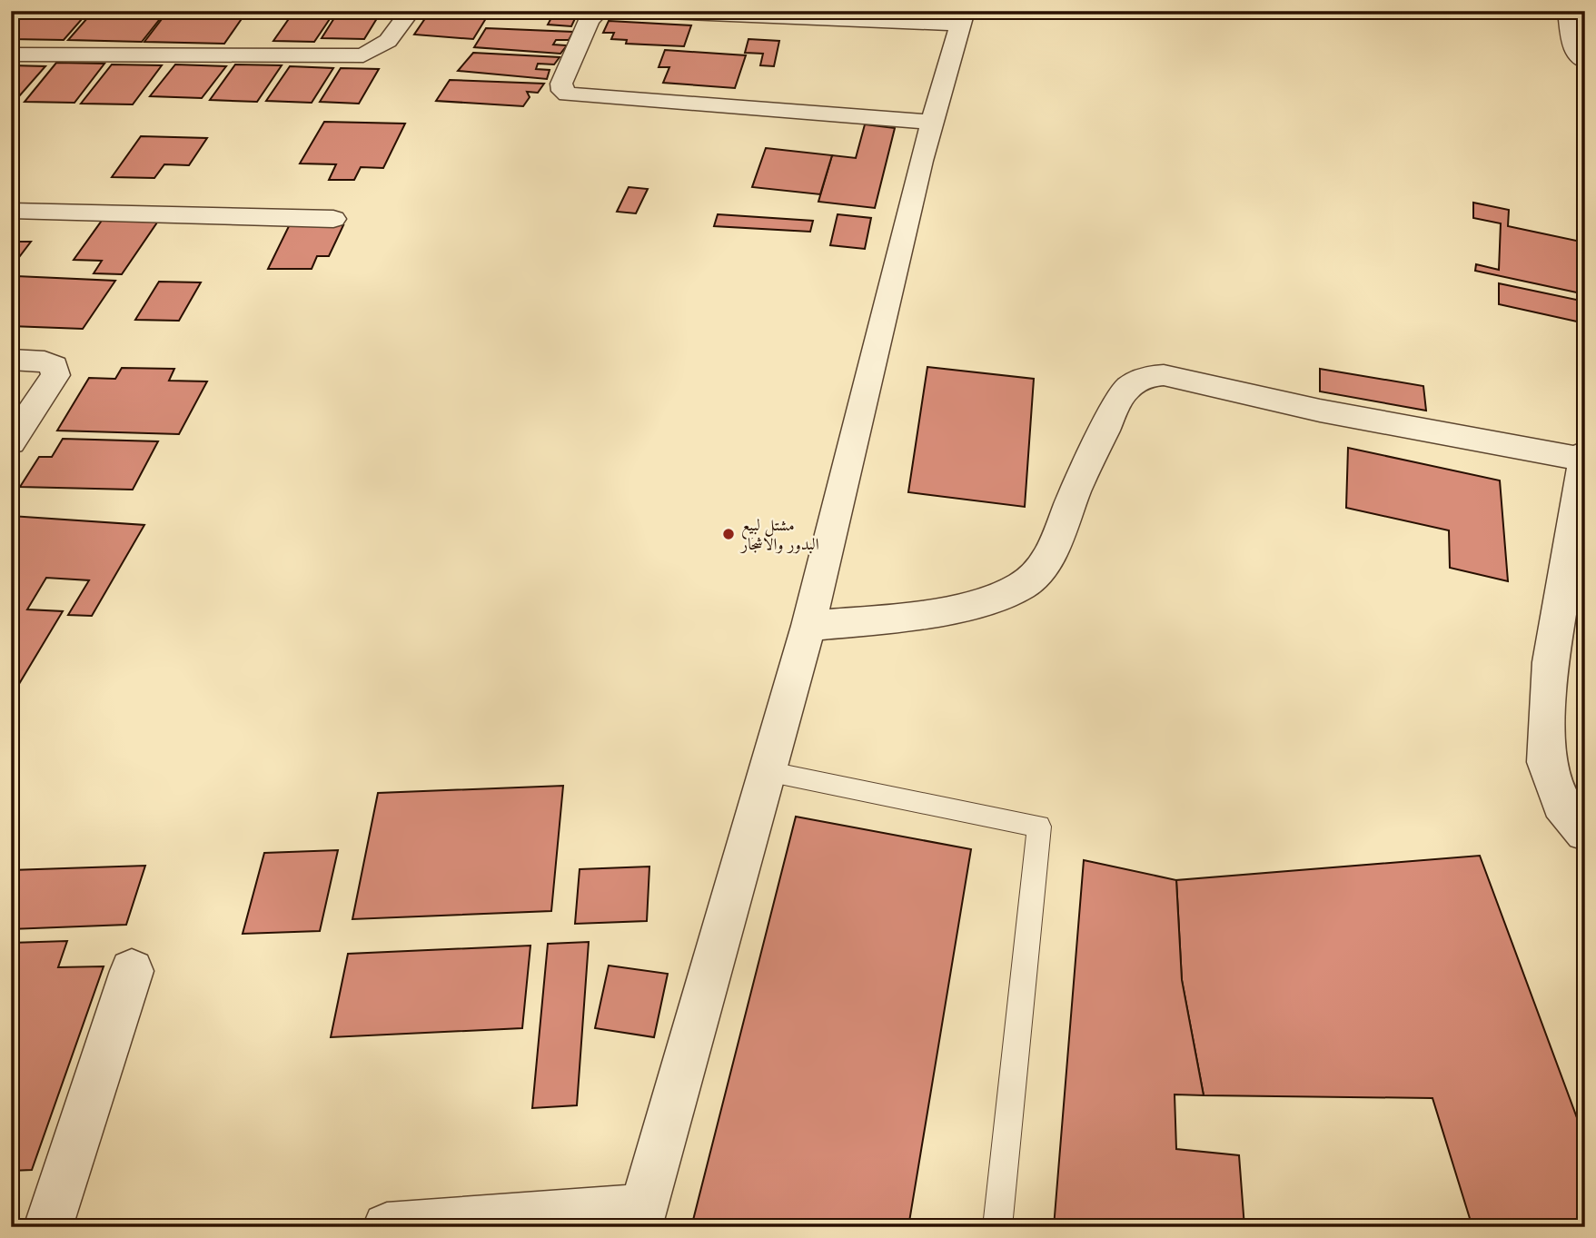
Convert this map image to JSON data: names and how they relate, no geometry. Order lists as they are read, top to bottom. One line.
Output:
{"places":["مشتل لبيع البدور والاشجار"]}
